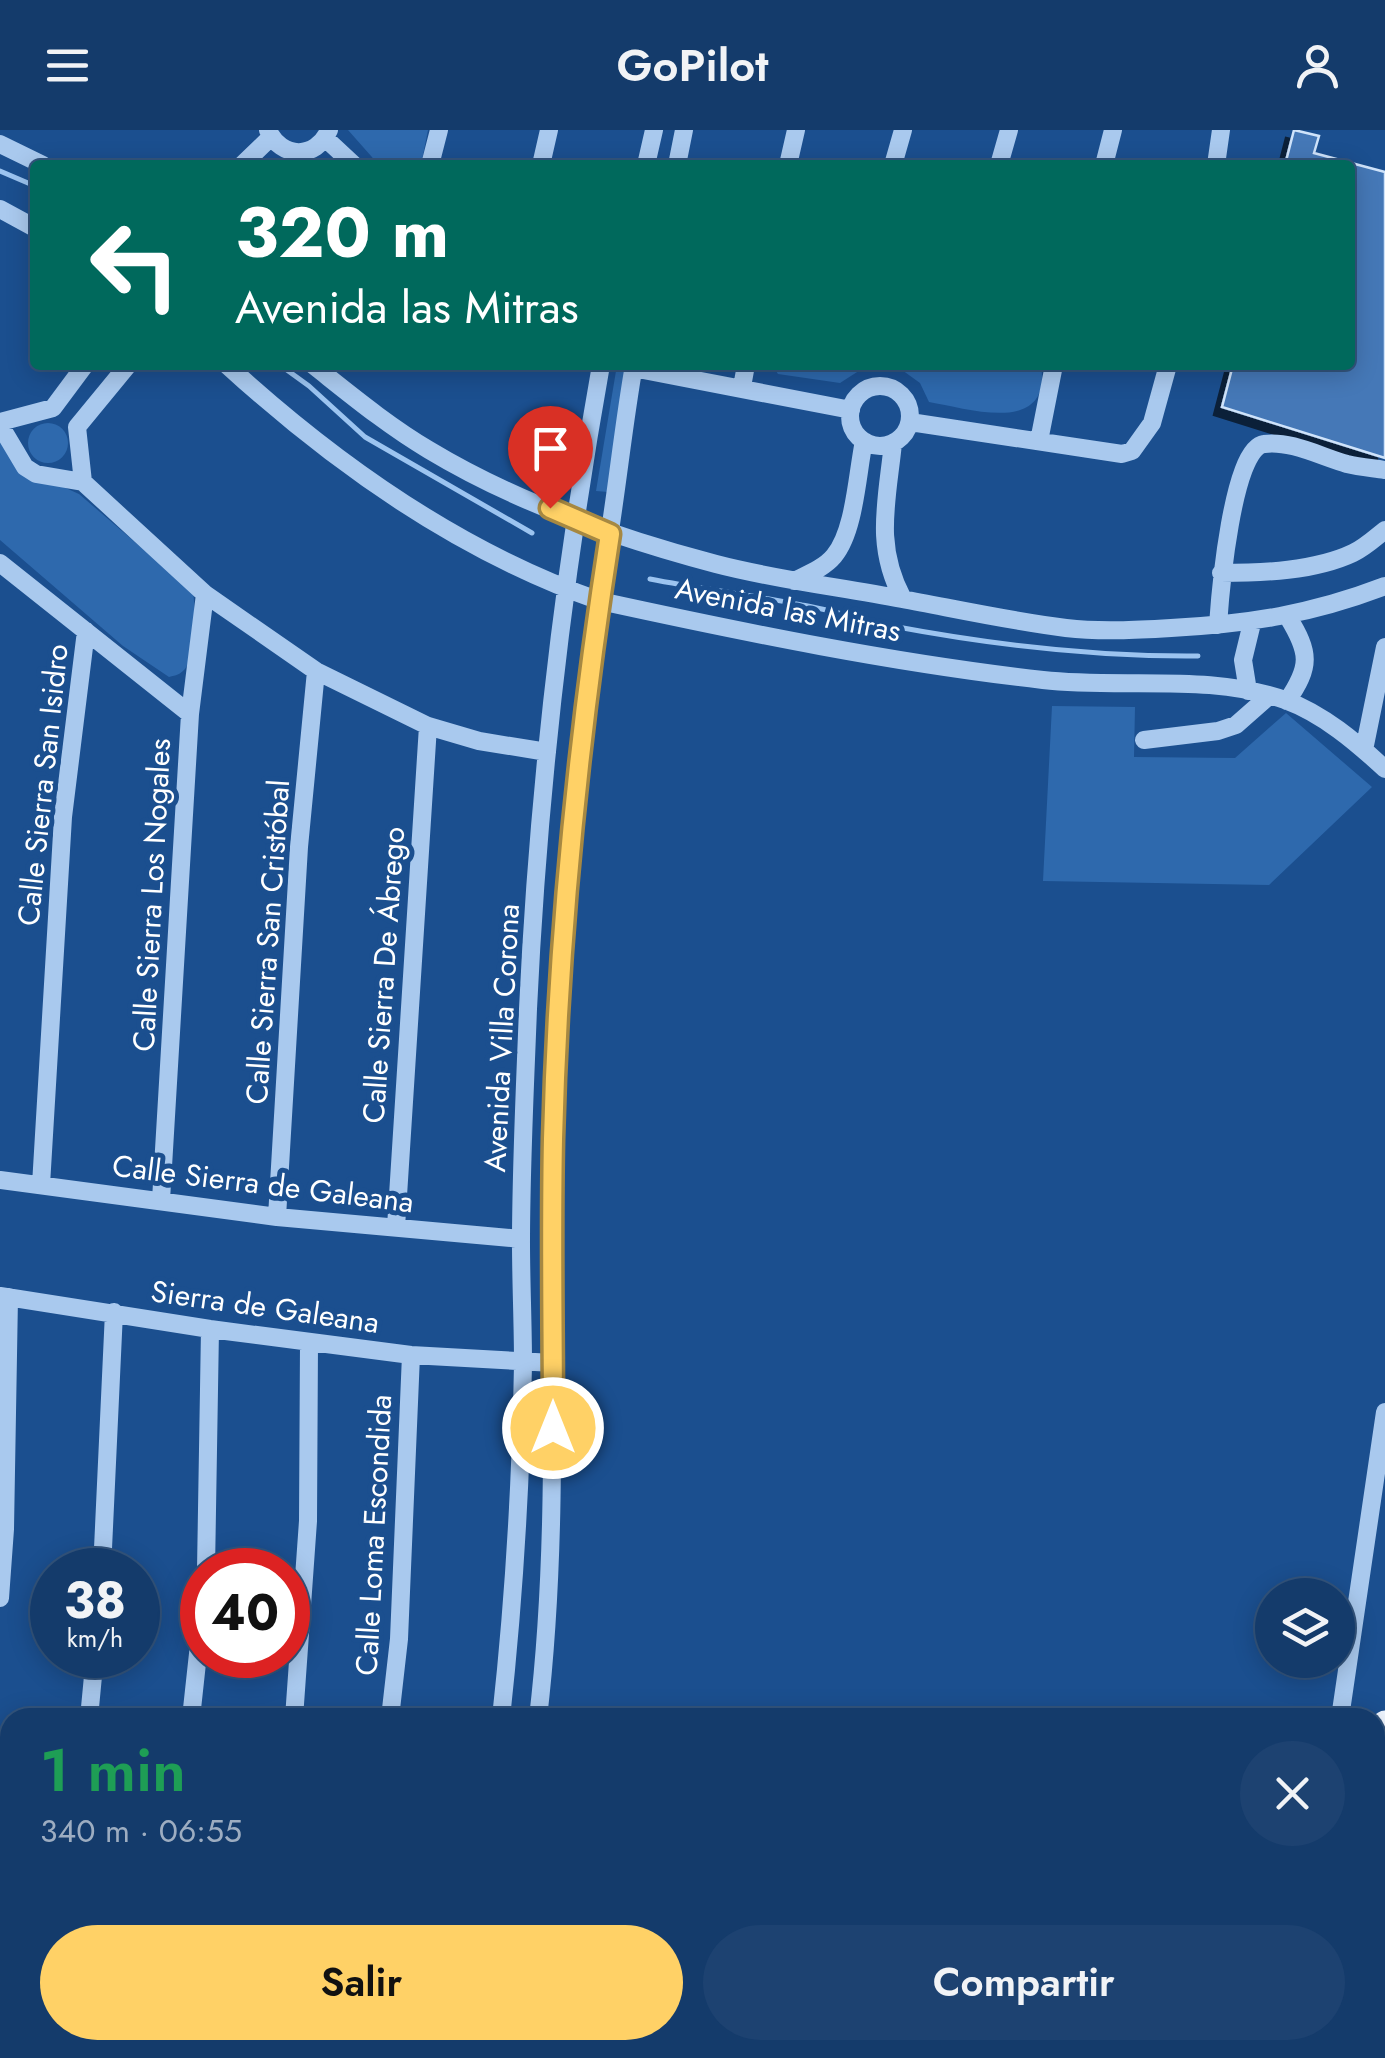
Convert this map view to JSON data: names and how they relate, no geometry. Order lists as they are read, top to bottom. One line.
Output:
{"streets":{"street":["Avenida las Mitras","Calle Sierra San Isidro","Calle Sierra Los Nogales","Calle Sierra San Cristóbal","Calle Sierra De Ábrego","Avenida Villa Corona","Calle Sierra de Galeana","Sierra de Galeana","Calle Loma Escondida"]},"crossings":[["Avenida las Mitras","Avenida Villa Corona"],["Calle Sierra San Isidro","Calle Sierra de Galeana"],["Calle Sierra Los Nogales","Calle Sierra de Galeana"],["Calle Sierra San Cristóbal","Calle Sierra de Galeana"],["Calle Sierra De Ábrego","Calle Sierra de Galeana"],["Avenida Villa Corona","Calle Sierra de Galeana"],["Avenida Villa Corona","Sierra de Galeana"],["Sierra de Galeana","Calle Loma Escondida"]],"page":{"header":"GoPilot","turn":["320 m","Avenida las Mitras"],"speed":"38 km/h","limit":"40","heading":["1 min","340 m · 06:55"],"buttons":["Salir","Compartir"]}}
